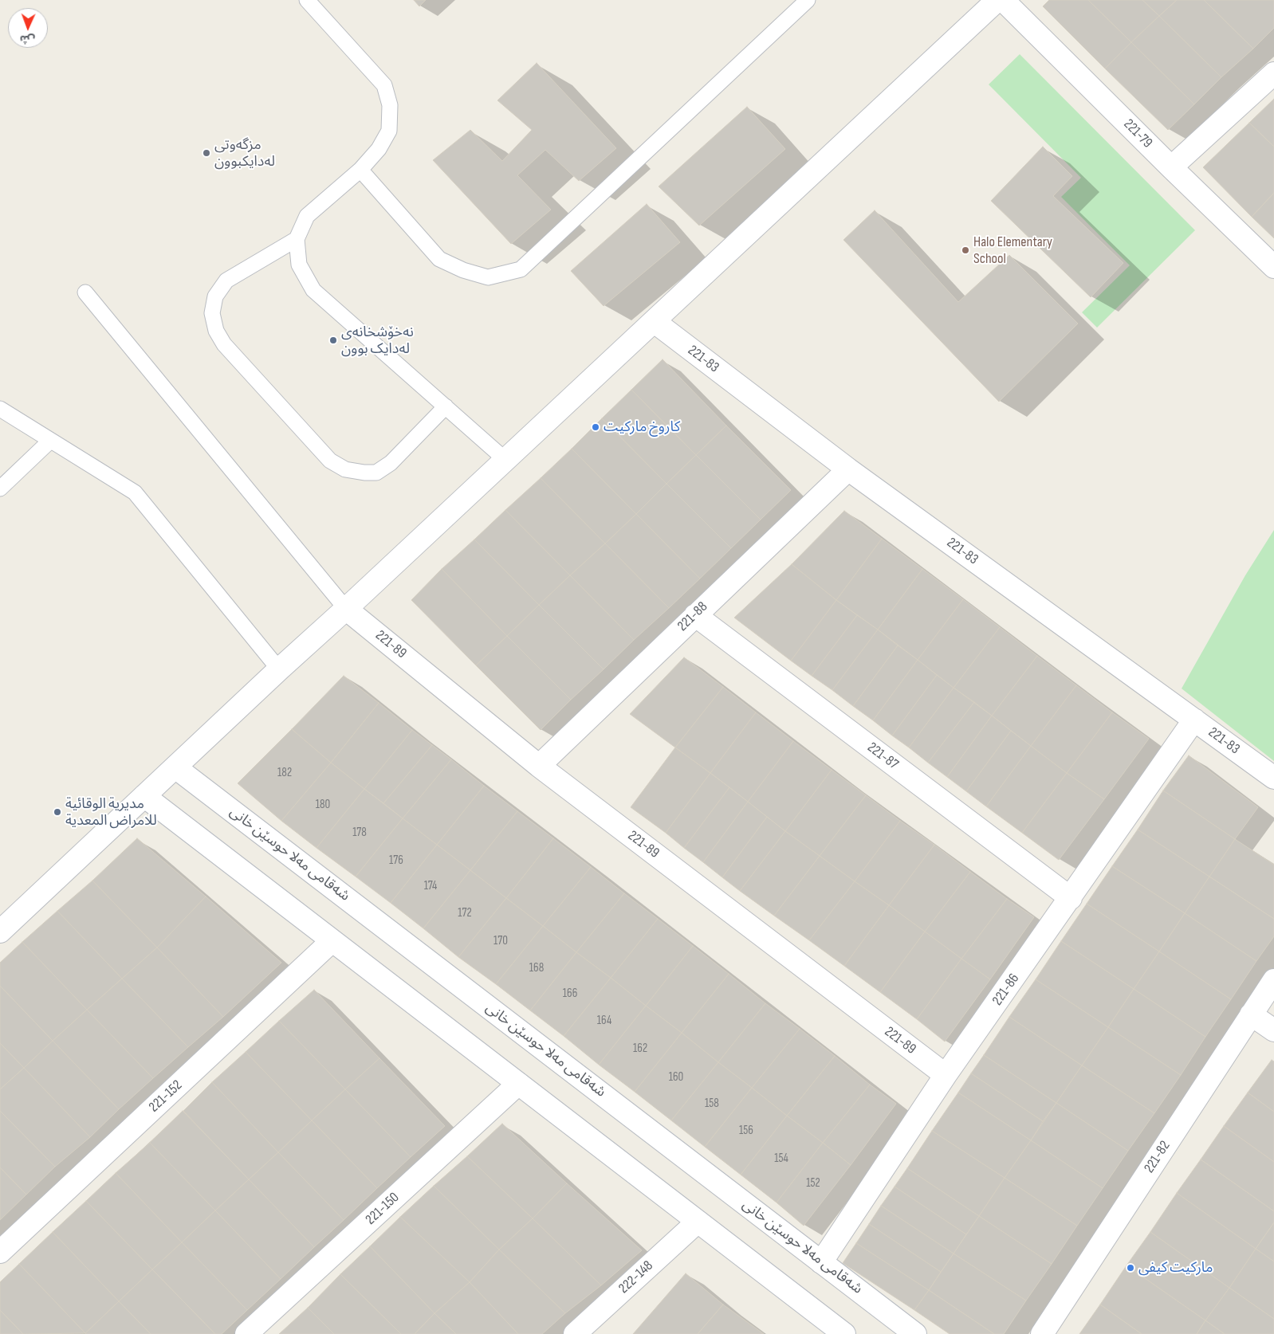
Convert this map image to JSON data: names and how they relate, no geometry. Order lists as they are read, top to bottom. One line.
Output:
{"streets":{"street":["221-79","221-83","221-88","221-89","221-87","شەقامی مەلا حوسێن خانی","221-86","221-152","221-82","221-150","222-148"]},"crossings":[["221-83","221-88"],["221-83","221-86"],["221-88","221-89"],["221-88","221-87"],["221-89","221-86"],["221-87","221-86"],["شەقامی مەلا حوسێن خانی","221-86"]],"places":["مزگەوتی لەدایکبوون","Halo Elementary School","نەخۆشخانەی لەدایک بوون","كاروخ ماركیت","مديرية الوقائية للامراض المعدية","ماركیت كیفی"],"house_numbers":["182","180","178","176","174","172","170","168","166","164","162","160","158","156","154","152"],"north":"bottom"}
